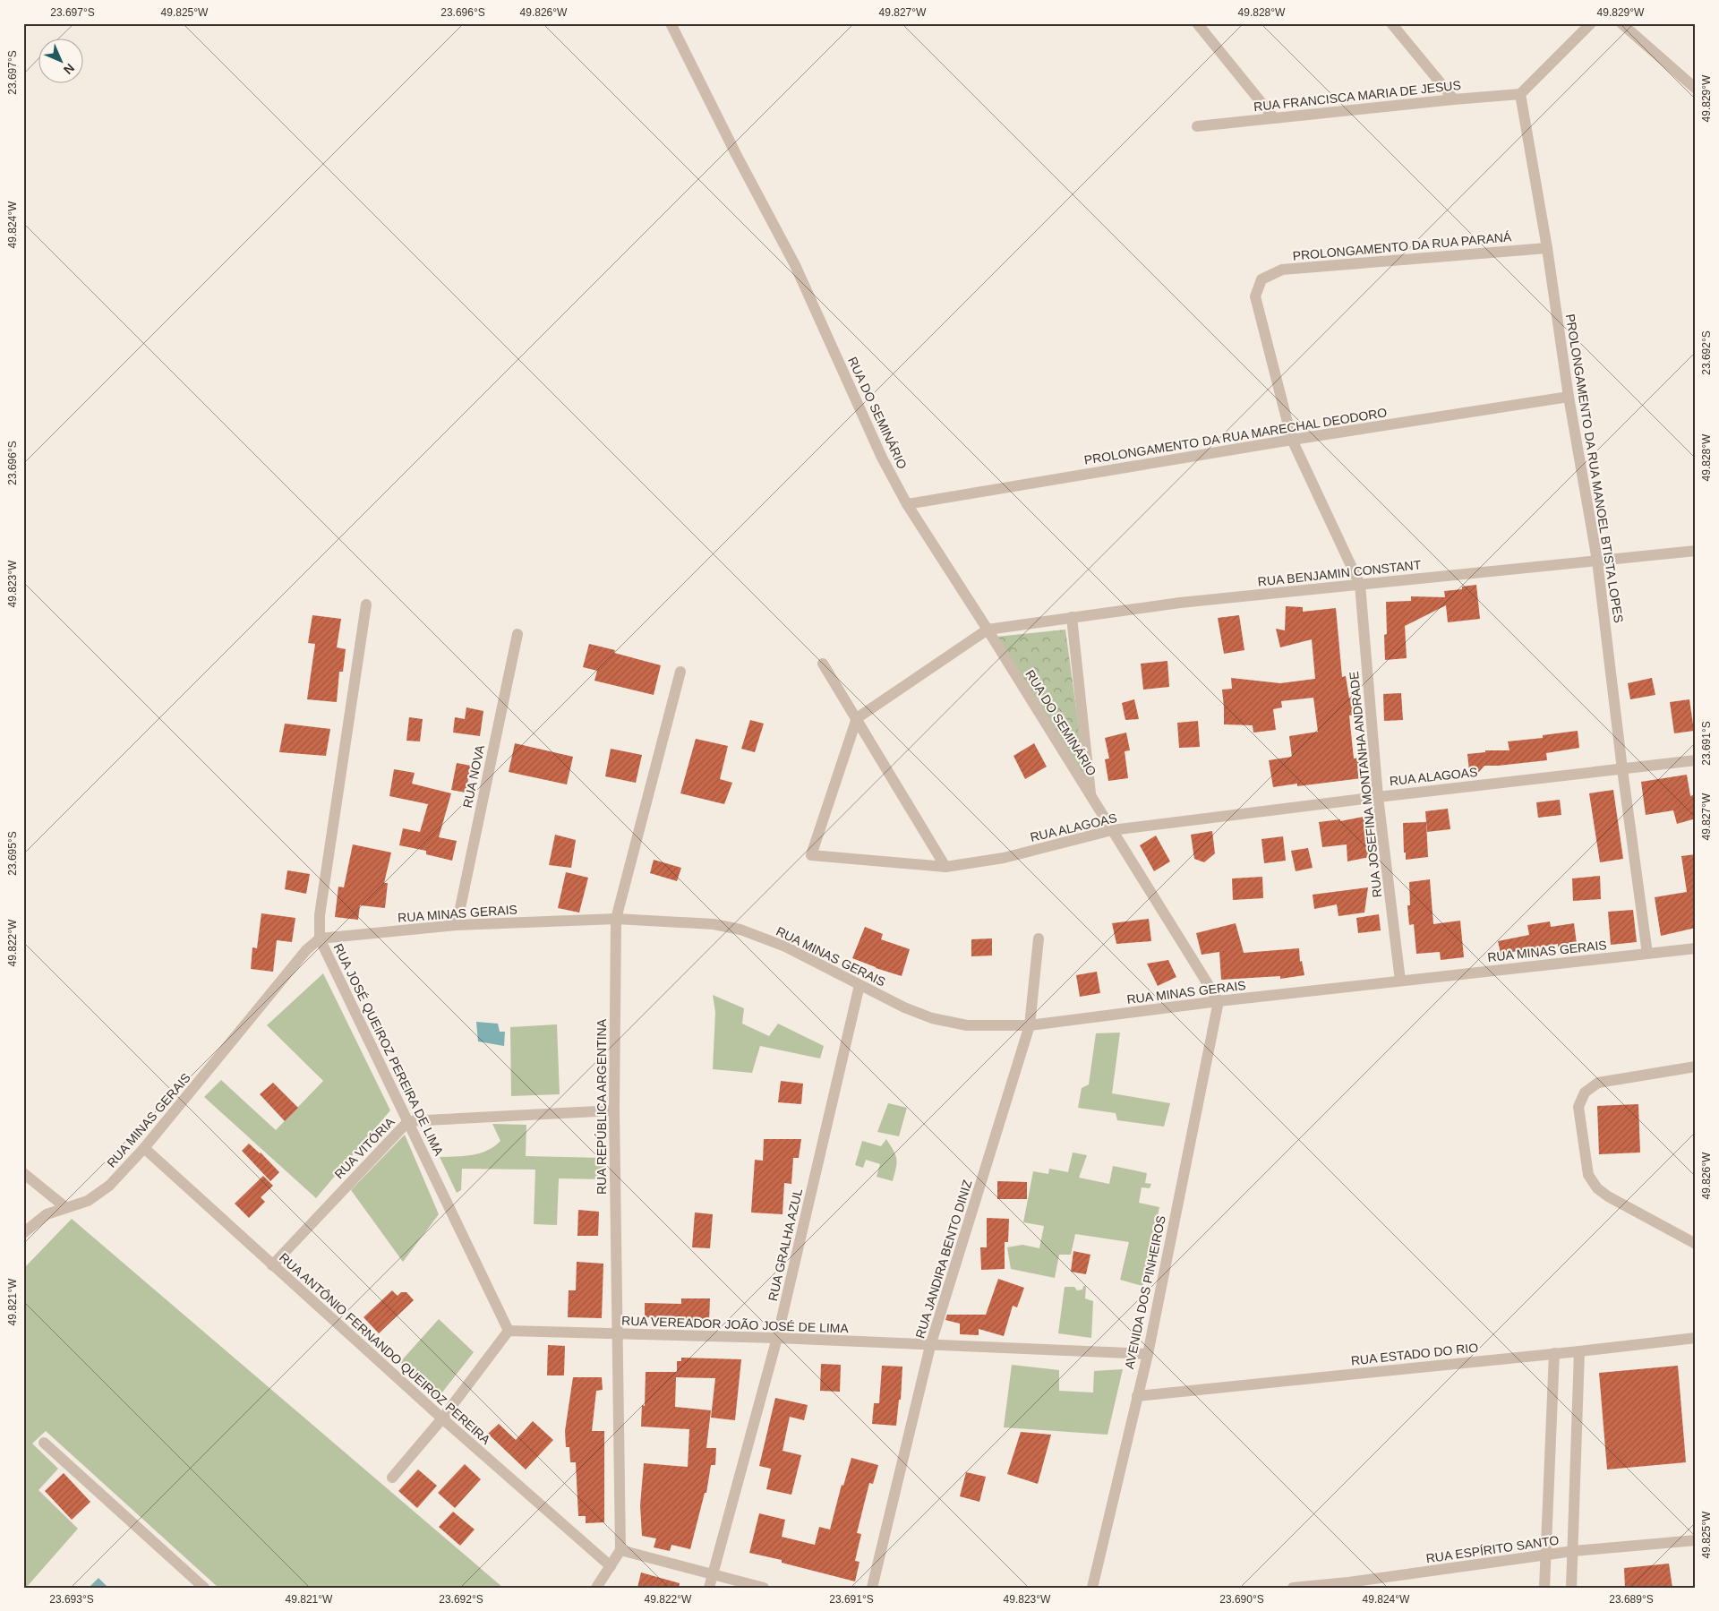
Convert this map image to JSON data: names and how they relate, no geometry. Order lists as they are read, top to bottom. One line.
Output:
{"streets":{"street":["RUA FRANCISCA MARIA DE JESUS","PROLONGAMENTO DA RUA PARANÁ","RUA DO SEMINÁRIO","PROLONGAMENTO DA RUA MARECHAL DEODORO","PROLONGAMENTO DA RUA MANOEL BTISTA LOPES","RUA BENJAMIN CONSTANT","RUA NOVA","RUA ALAGOAS","RUA JOSEFINA MONTANHA ANDRADE","RUA MINAS GERAIS","RUA JOSÉ QUEIROZ PEREIRA DE LIMA","RUA REPÚBLICA ARGENTINA","RUA VITÓRIA","RUA GRALHA AZUL","RUA JANDIRA BENTO DINIZ","AVENIDA DOS PINHEIROS","RUA VEREADOR JOÃO JOSÉ DE LIMA","RUA ANTÔNIO FERNANDO QUEIROZ PEREIRA","RUA ESTADO DO RIO","RUA ESPÍRITO SANTO"]},"crossings":[["RUA FRANCISCA MARIA DE JESUS","PROLONGAMENTO DA RUA MANOEL BTISTA LOPES"],["PROLONGAMENTO DA RUA PARANÁ","PROLONGAMENTO DA RUA MARECHAL DEODORO"],["PROLONGAMENTO DA RUA PARANÁ","PROLONGAMENTO DA RUA MANOEL BTISTA LOPES"],["RUA DO SEMINÁRIO","PROLONGAMENTO DA RUA MARECHAL DEODORO"],["RUA DO SEMINÁRIO","RUA BENJAMIN CONSTANT"],["RUA DO SEMINÁRIO","RUA ALAGOAS"],["RUA DO SEMINÁRIO","RUA MINAS GERAIS"],["RUA DO SEMINÁRIO","AVENIDA DOS PINHEIROS"],["PROLONGAMENTO DA RUA MARECHAL DEODORO","PROLONGAMENTO DA RUA MANOEL BTISTA LOPES"],["PROLONGAMENTO DA RUA MANOEL BTISTA LOPES","RUA BENJAMIN CONSTANT"],["PROLONGAMENTO DA RUA MANOEL BTISTA LOPES","RUA ALAGOAS"],["PROLONGAMENTO DA RUA MANOEL BTISTA LOPES","RUA MINAS GERAIS"],["RUA BENJAMIN CONSTANT","RUA JOSEFINA MONTANHA ANDRADE"],["RUA NOVA","RUA MINAS GERAIS"],["RUA ALAGOAS","RUA JOSEFINA MONTANHA ANDRADE"],["RUA JOSEFINA MONTANHA ANDRADE","RUA MINAS GERAIS"],["RUA MINAS GERAIS","RUA JOSÉ QUEIROZ PEREIRA DE LIMA"],["RUA MINAS GERAIS","RUA REPÚBLICA ARGENTINA"],["RUA MINAS GERAIS","RUA GRALHA AZUL"],["RUA MINAS GERAIS","RUA JANDIRA BENTO DINIZ"],["RUA MINAS GERAIS","AVENIDA DOS PINHEIROS"],["RUA MINAS GERAIS","RUA ANTÔNIO FERNANDO QUEIROZ PEREIRA"],["RUA JOSÉ QUEIROZ PEREIRA DE LIMA","RUA VITÓRIA"],["RUA JOSÉ QUEIROZ PEREIRA DE LIMA","RUA VEREADOR JOÃO JOSÉ DE LIMA"],["RUA REPÚBLICA ARGENTINA","RUA VITÓRIA"],["RUA REPÚBLICA ARGENTINA","RUA VEREADOR JOÃO JOSÉ DE LIMA"],["RUA VITÓRIA","RUA ANTÔNIO FERNANDO QUEIROZ PEREIRA"],["RUA GRALHA AZUL","RUA VEREADOR JOÃO JOSÉ DE LIMA"],["RUA JANDIRA BENTO DINIZ","RUA VEREADOR JOÃO JOSÉ DE LIMA"],["AVENIDA DOS PINHEIROS","RUA VEREADOR JOÃO JOSÉ DE LIMA"],["AVENIDA DOS PINHEIROS","RUA ESTADO DO RIO"]],"north":"bottom right","coordinates":["23.697°S","49.825°W","23.696°S","49.826°W","49.827°W","49.828°W","49.829°W","49.824°W","23.692°S","49.823°W","23.691°S","23.695°S","49.822°W","49.821°W","23.693°S","23.690°S","23.689°S"]}
